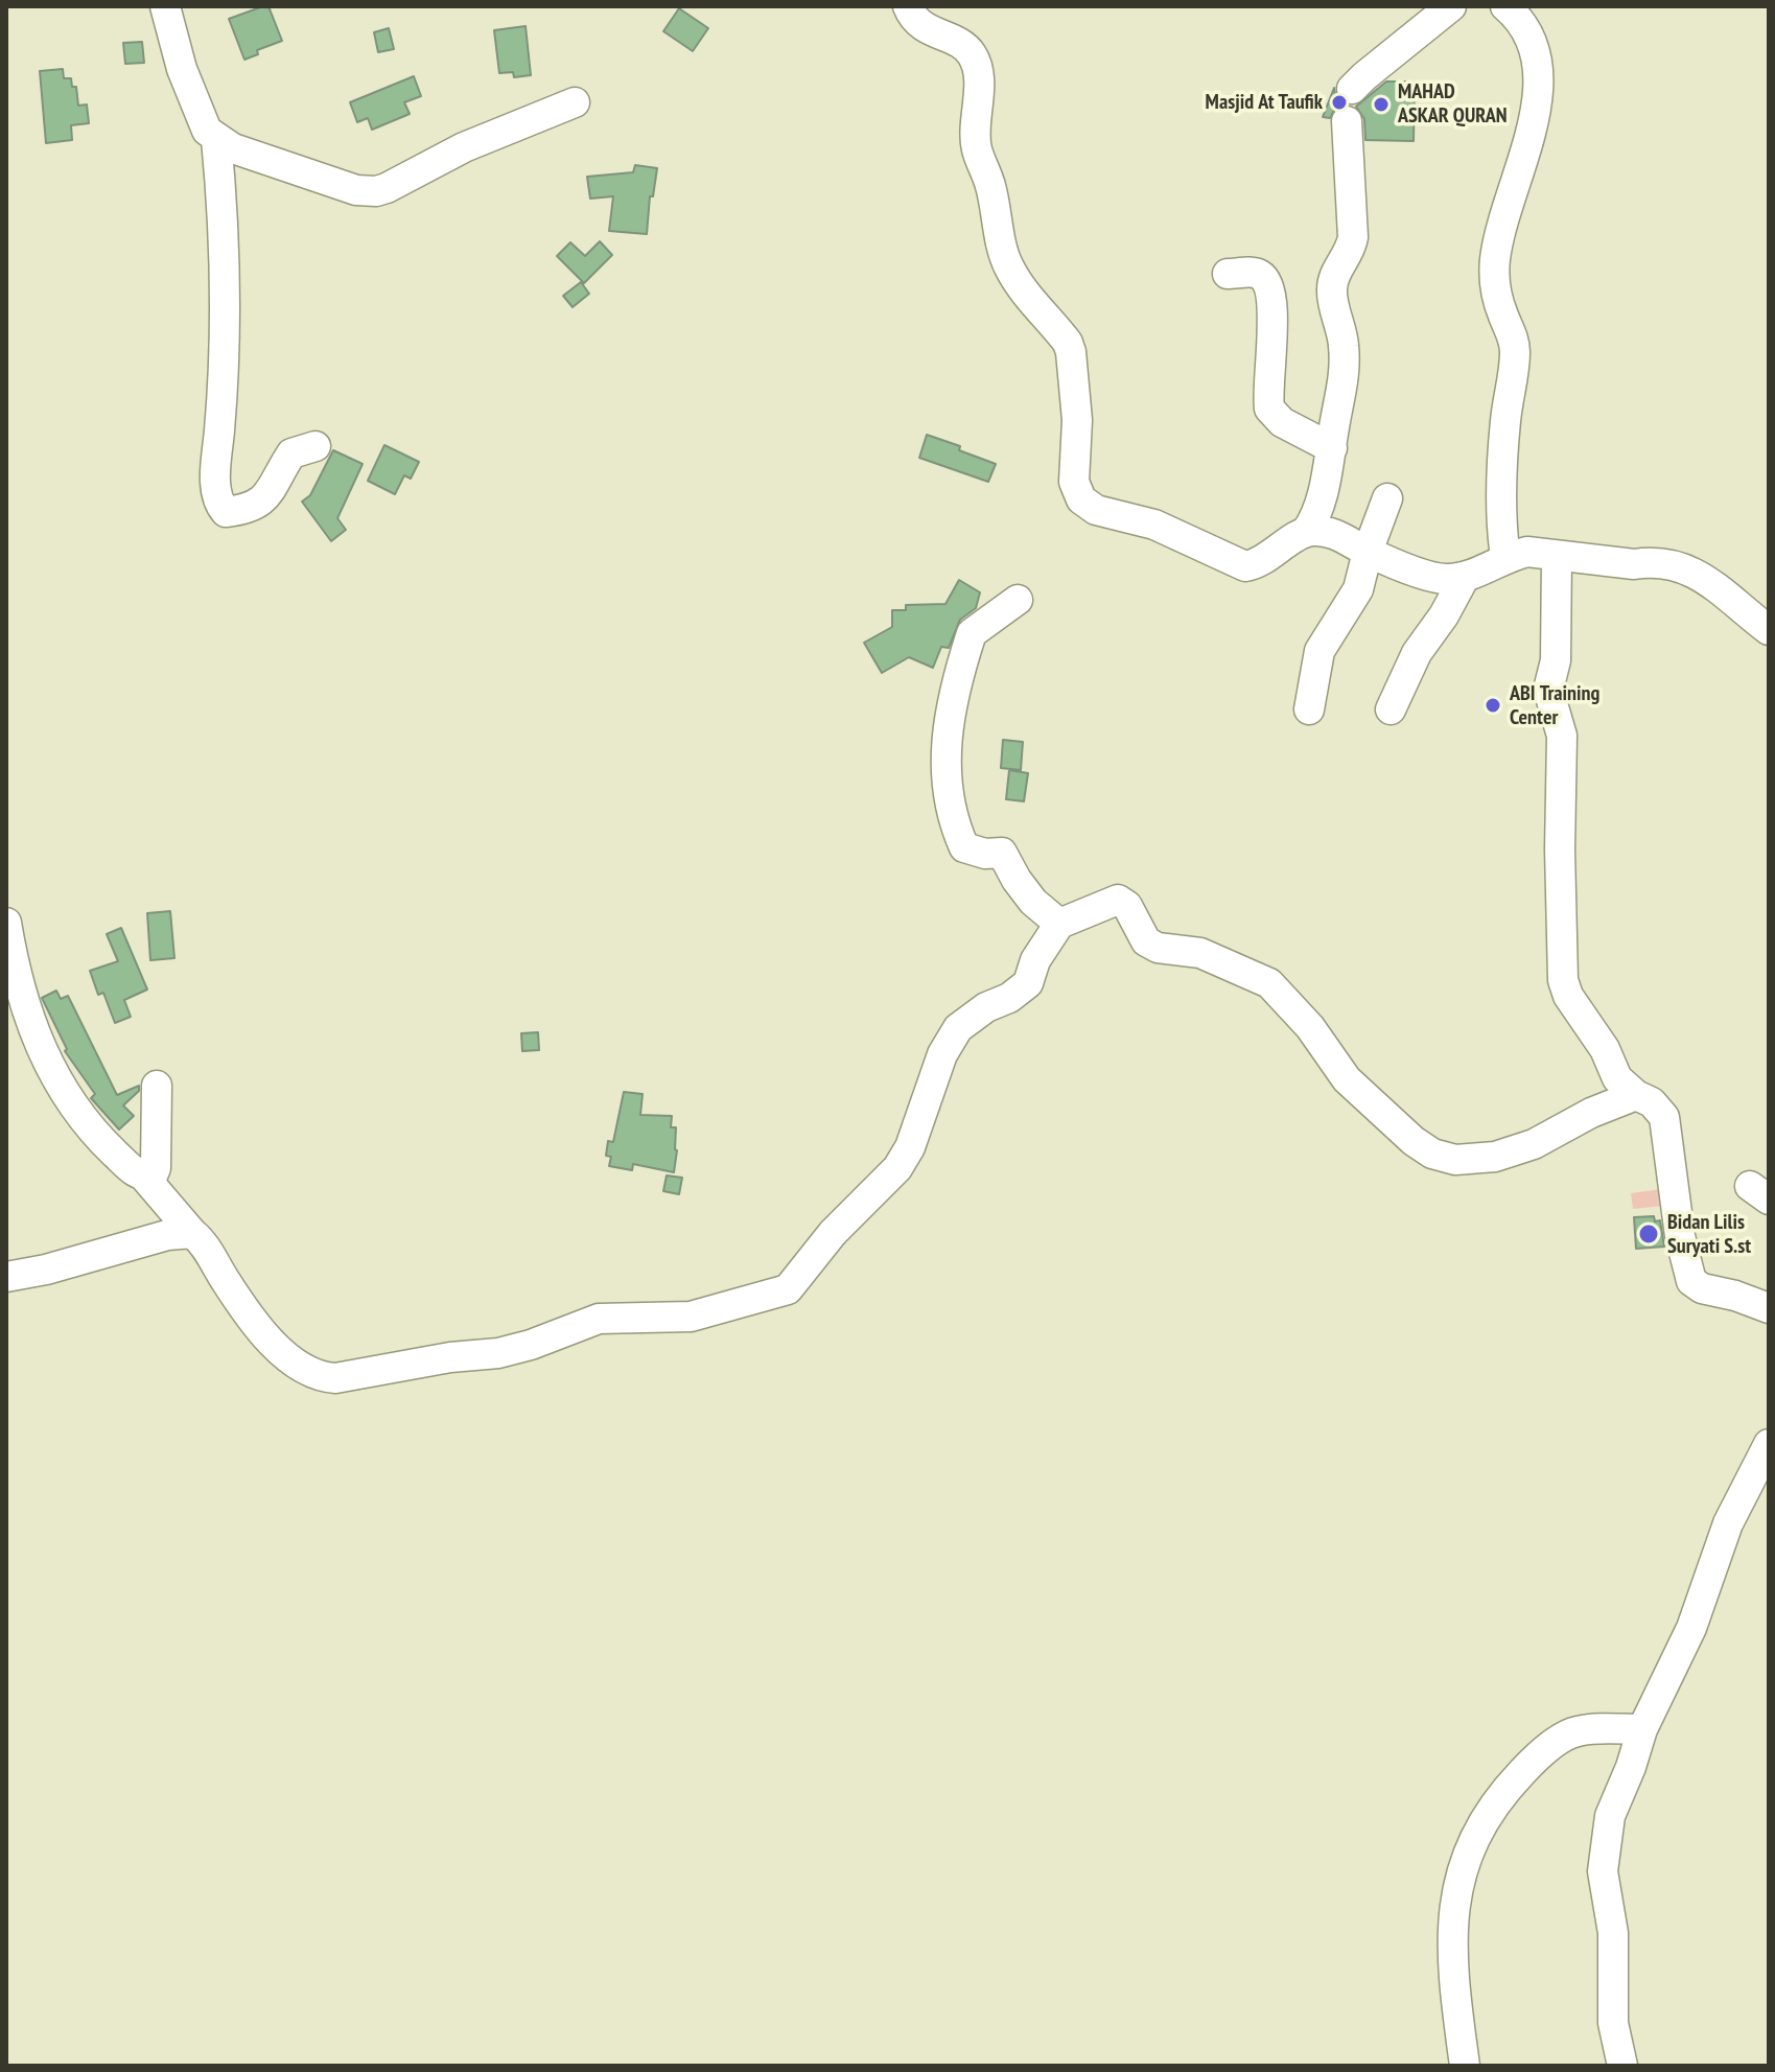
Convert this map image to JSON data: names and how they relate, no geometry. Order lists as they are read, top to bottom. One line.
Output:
{"places":["Masjid At Taufik","MAHAD ASKAR QURAN","ABI Training Center","Bidan Lilis Suryati S.st"]}
